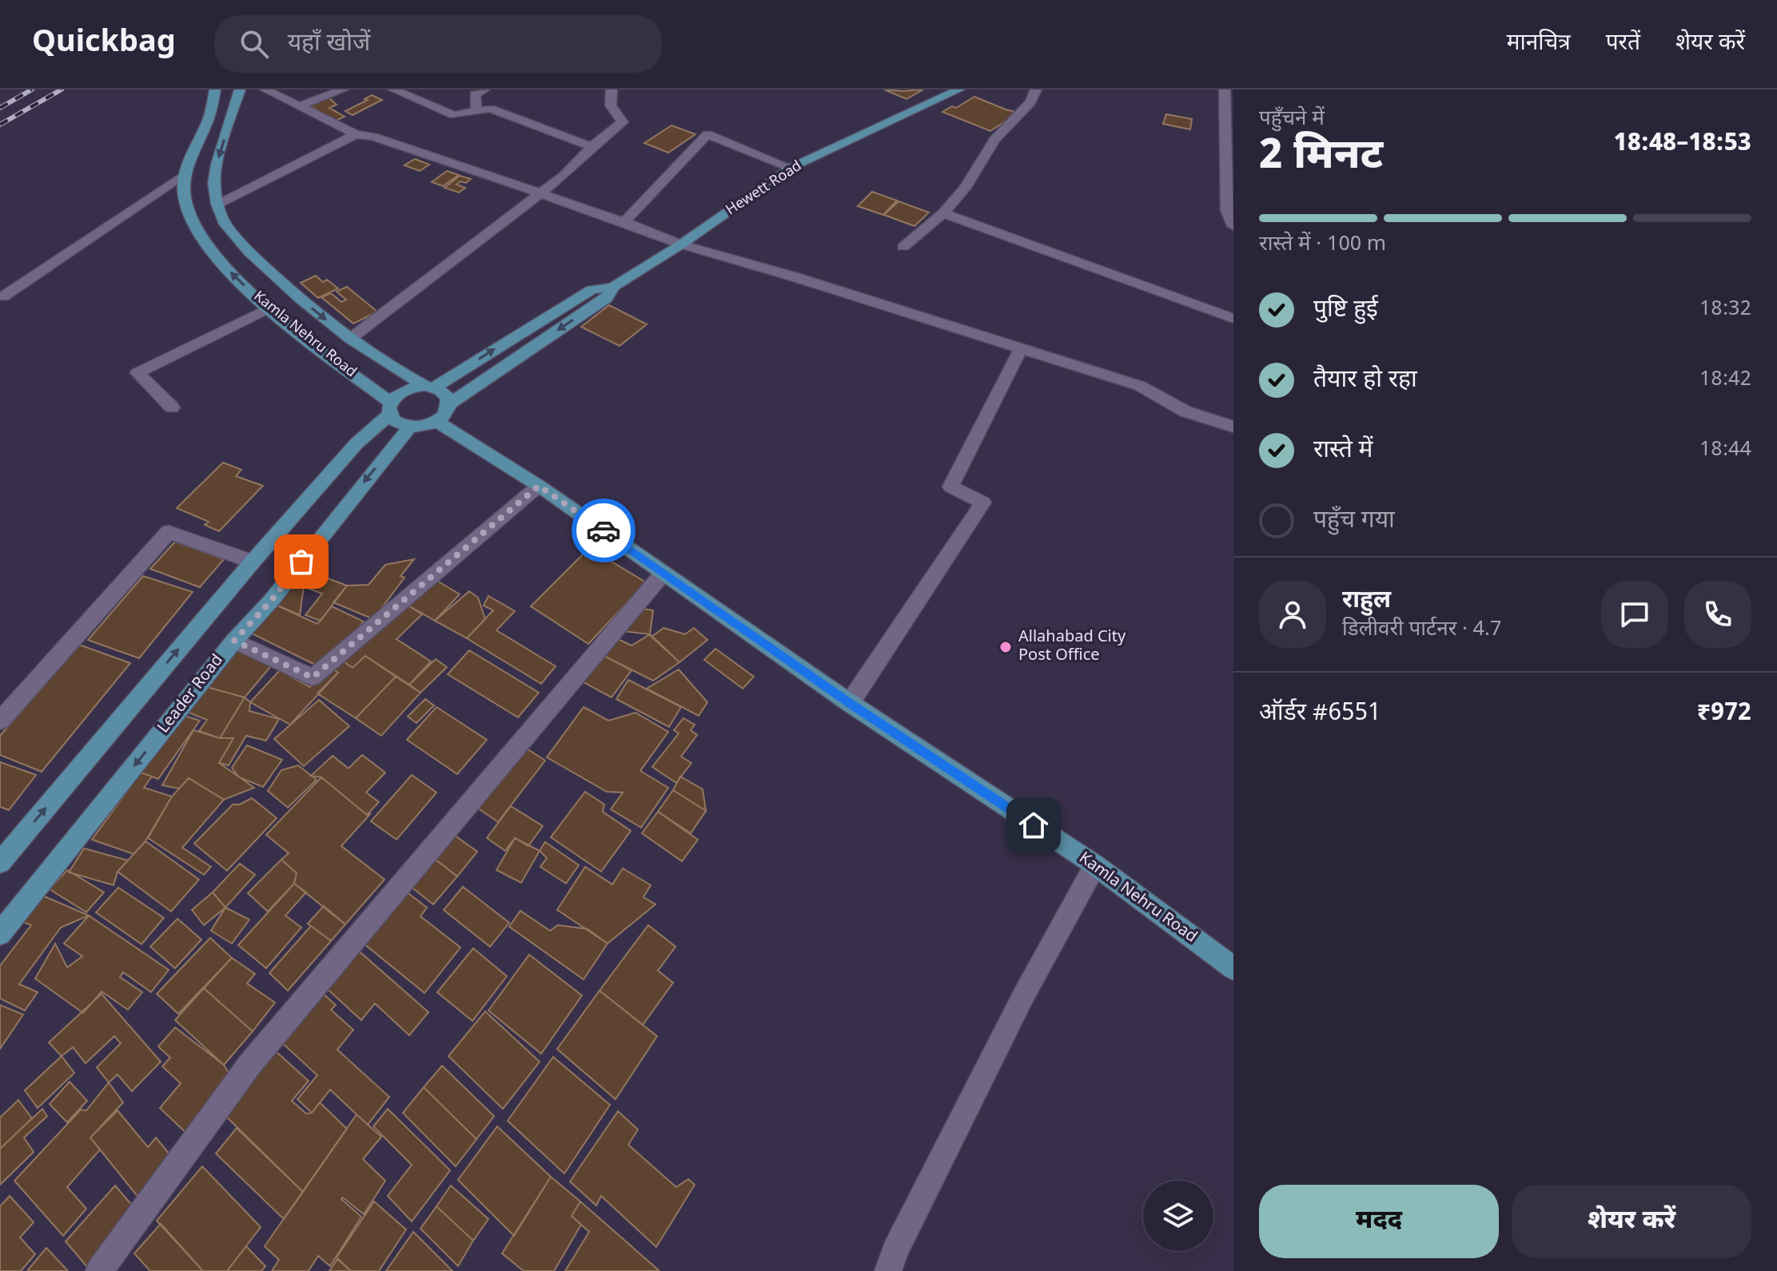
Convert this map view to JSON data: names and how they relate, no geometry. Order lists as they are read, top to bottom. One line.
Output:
{"streets":{"main road":["Hewett Road","Kamla Nehru Road","Leader Road"]},"crossings":[["Hewett Road","Kamla Nehru Road"],["Hewett Road","Leader Road"],["Kamla Nehru Road","Leader Road"]],"places":["Allahabad City Post Office"],"page":{"header":"Quickbag","search":"यहाँ खोजें","nav":["मानचित्र","परतें","शेयर करें"],"heading":["2 मिनट","पहुँचने में","18:48–18:53"],"panel":["राहुल","डिलीवरी पार्टनर · 4.7","ऑर्डर #6551","₹972"],"bar":"रास्ते में · 100 m","list":[["पुष्टि हुई","18:32"],["तैयार हो रहा","18:42"],["रास्ते में","18:44"],"पहुँच गया"],"buttons":["मदद","शेयर करें"]}}
